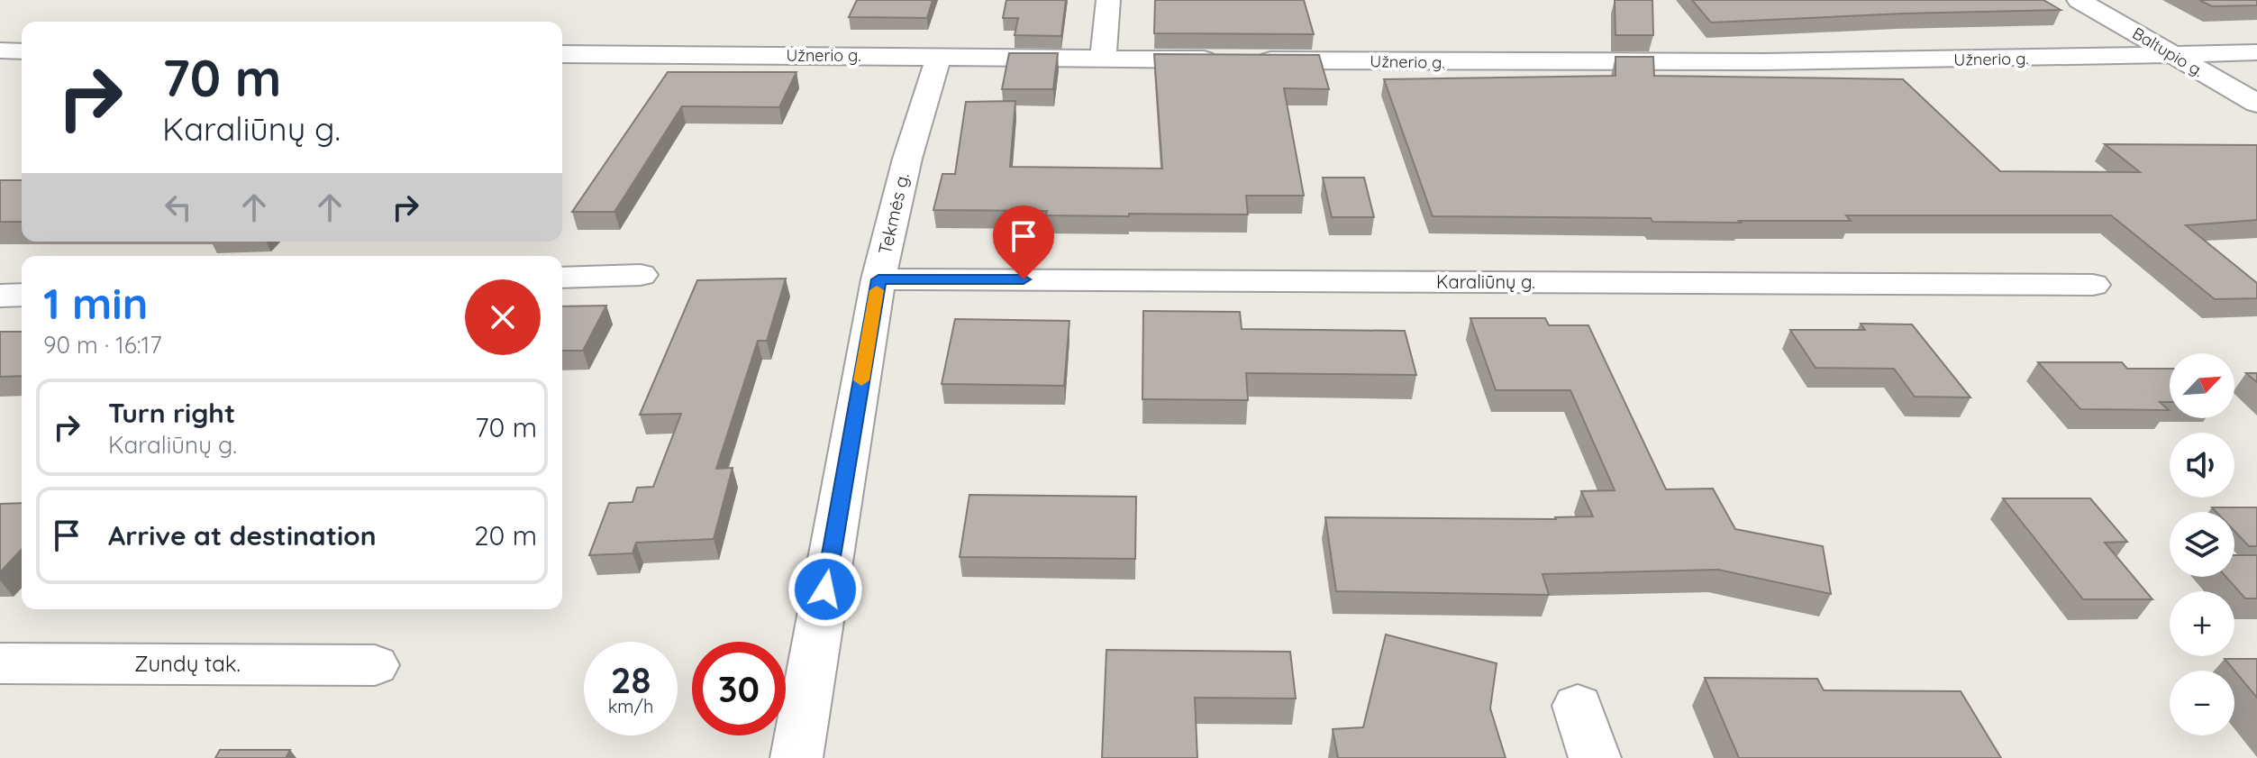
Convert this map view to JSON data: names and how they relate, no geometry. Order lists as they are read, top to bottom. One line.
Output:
{"streets":{"street":["Baltupio g.","Užnerio g.","Tekmės g.","Karaliūnų g.","Zundų tak."]},"crossings":[["Baltupio g.","Užnerio g."],["Užnerio g.","Tekmės g."],["Tekmės g.","Karaliūnų g."]],"north":"top right","page":{"turn":["70 m","Karaliūnų g."],"heading":["1 min","90 m · 16:17"],"map_buttons":["+","−"],"list":[{"name":"Turn right","note":"Karaliūnų g.","value":"70 m"},{"name":"Arrive at destination","value":"20 m"}],"speed":"28 km/h","limit":"30"}}
